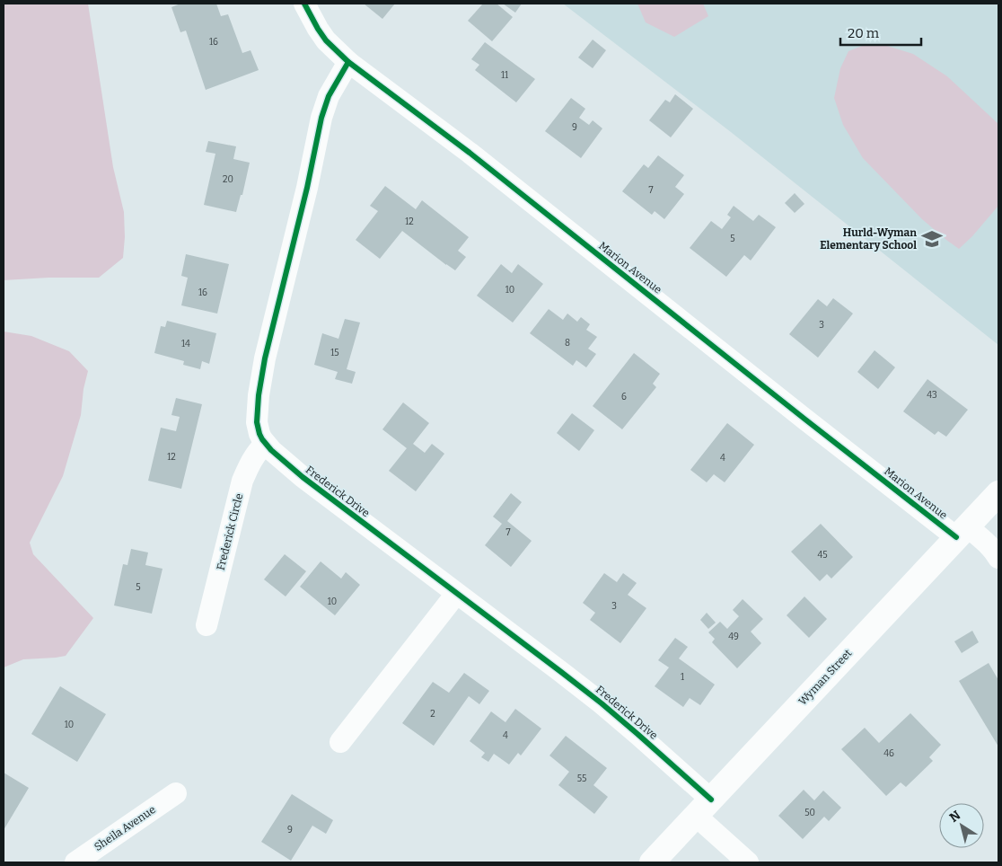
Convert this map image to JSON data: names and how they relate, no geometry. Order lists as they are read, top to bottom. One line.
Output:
{"streets":{"street":["Marion Avenue","Frederick Drive","Frederick Circle","Wyman Street","Sheila Avenue"]},"crossings":[["Marion Avenue","Frederick Drive"],["Marion Avenue","Wyman Street"],["Frederick Drive","Frederick Circle"],["Frederick Drive","Wyman Street"]],"places":{"school or university":["Hurld-Wyman Elementary School"]},"house_numbers":["16","11","9","20","7","12","5","10","16","3","8","14","15","43","6","12","4","7","45","5","10","3","49","1","2","10","4","46","55","50","9"],"scale_bar":"20 m","north":"top left"}
